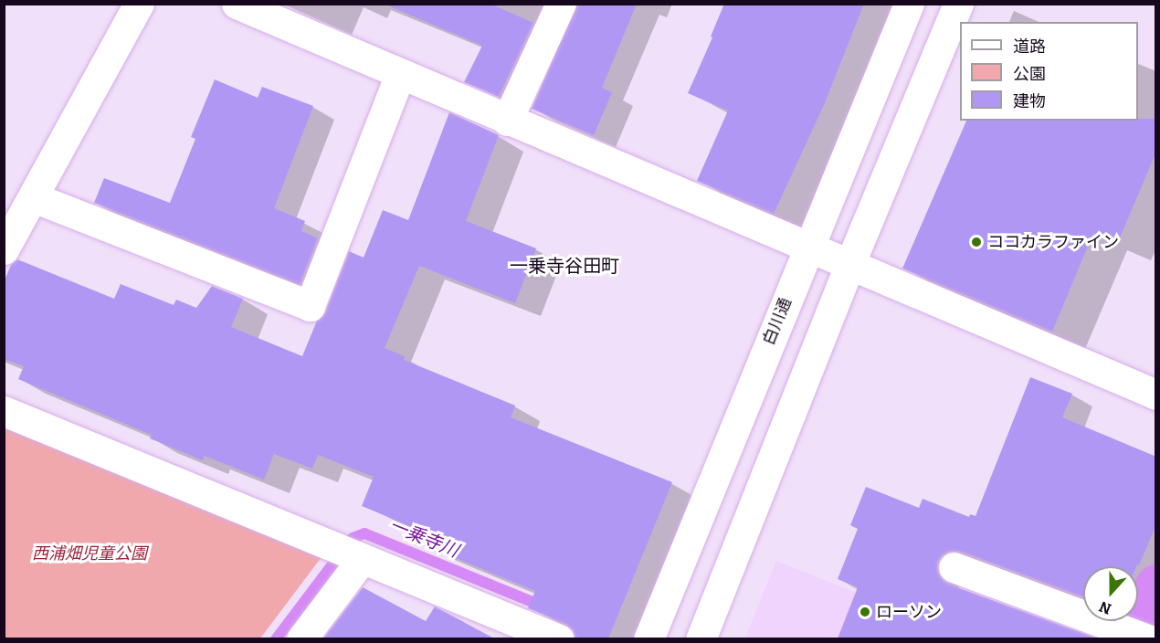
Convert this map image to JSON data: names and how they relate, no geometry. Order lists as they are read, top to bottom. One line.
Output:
{"streets":{"street":["白川通"]},"districts":["一乗寺谷田町"],"water":["一乗寺川"],"parks":["西浦畑児童公園"],"places":["ココカラファイン","ローソン"],"legend":["道路","公園","建物"],"north":"bottom"}
